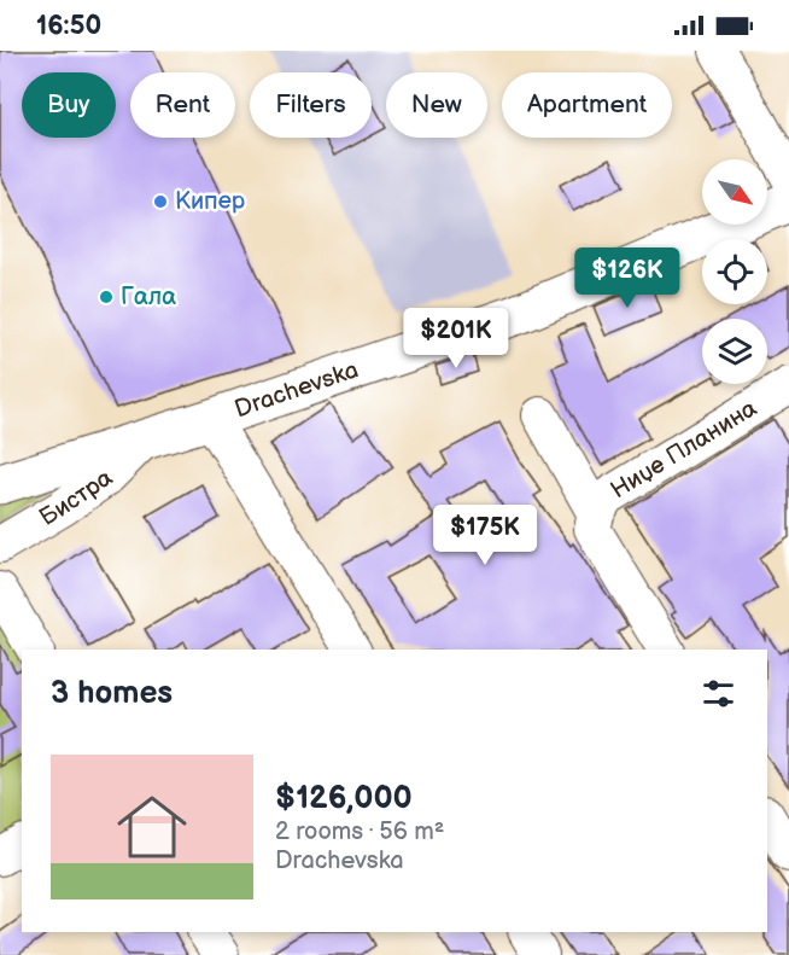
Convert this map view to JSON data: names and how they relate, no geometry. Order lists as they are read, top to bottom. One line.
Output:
{"streets":{"main road":["Drachevska"],"street":["Ниџе Планина","Бистра"]},"crossings":[["Drachevska","Бистра"]],"places":["Кипер","Гала"],"north":"bottom right","page":{"status":"16:50","chip":["Buy","Rent","Filters","New","Apartment"],"price":["$126K","$201K","$175K"],"heading":"3 homes","list":[{"name":"$126,000","note":"2 rooms · 56 m² · Drachevska"}]}}
